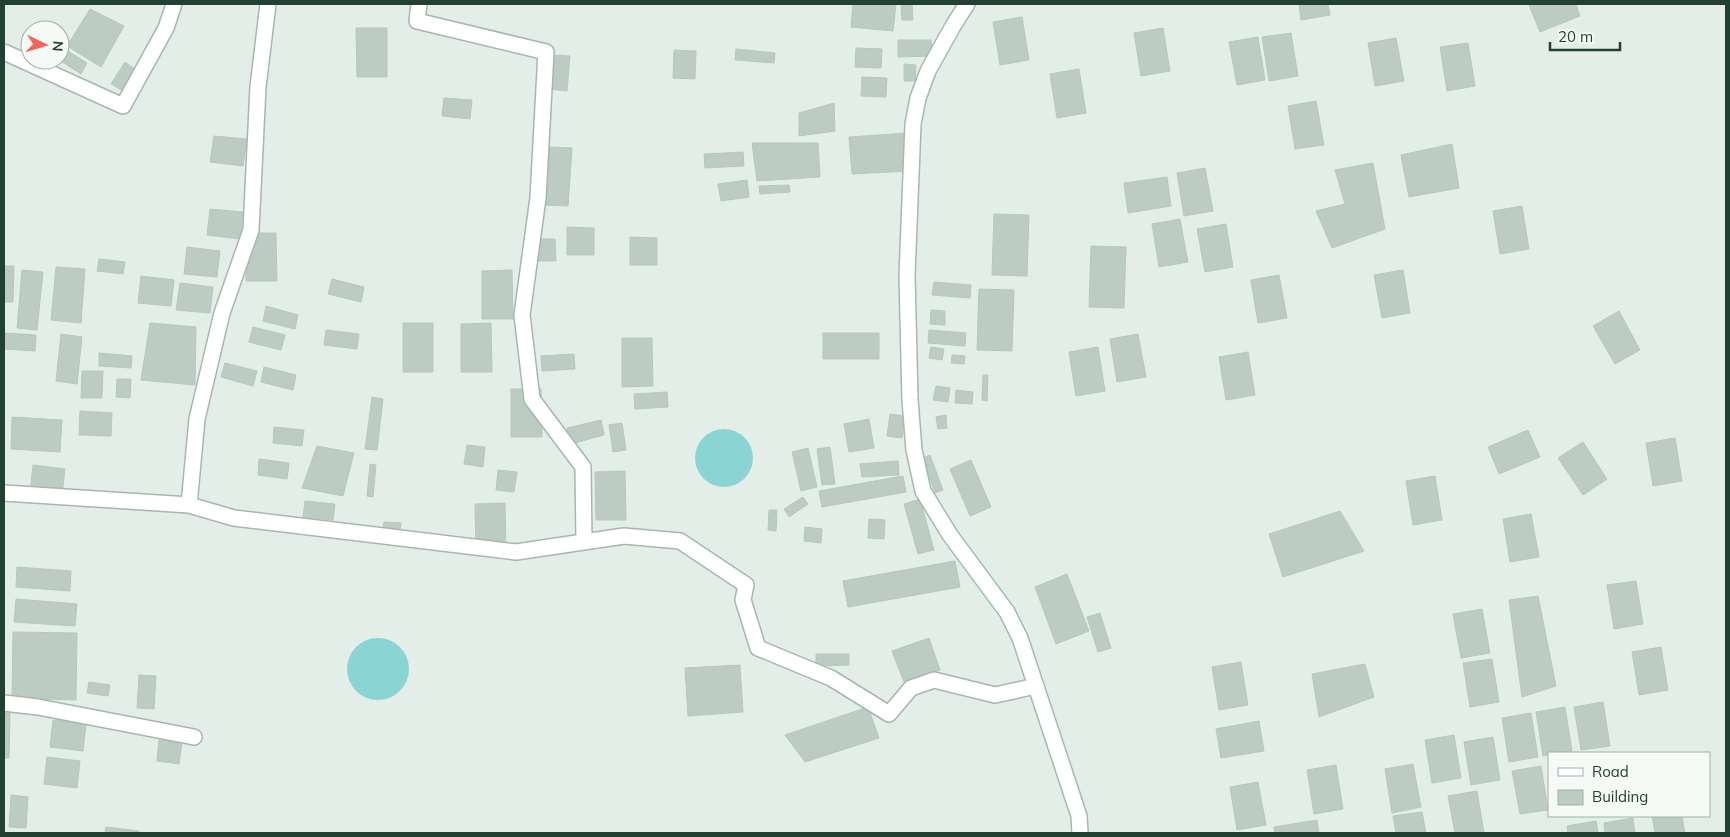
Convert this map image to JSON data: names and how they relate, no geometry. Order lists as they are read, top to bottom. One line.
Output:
{"legend":["Road","Building"],"scale_bar":"20 m","north":"right"}
